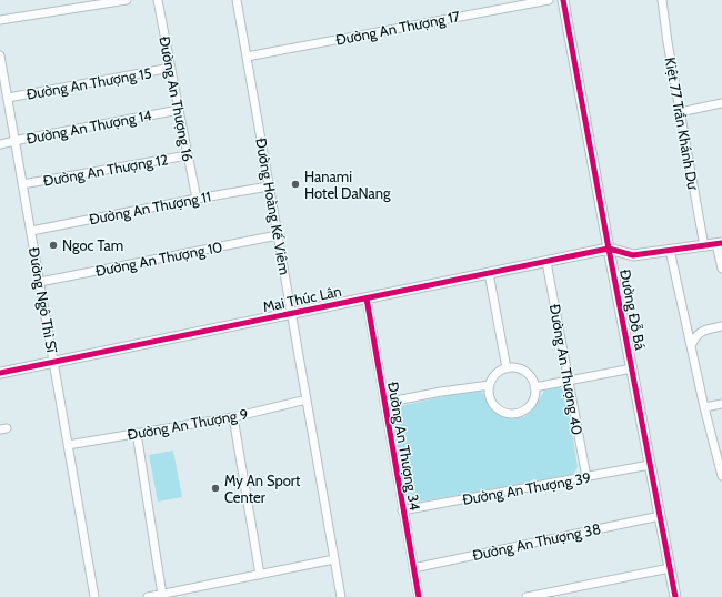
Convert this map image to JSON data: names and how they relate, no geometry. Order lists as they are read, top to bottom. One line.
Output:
{"streets":{"street":["Đường An Thượng 17","Đường An Thượng 15","Đường An Thượng 16","Kiệt 77 Trần Khánh Dư","Đường An Thượng 14","Đường An Thượng 12","Đường Hoàng Kế Viêm","Đường An Thượng 11","Đường An Thượng 10","Mai Thúc Lân","Đường Ngô Thì Sĩ","Đường Đỗ Bá","Đường An Thượng 40","Đường An Thượng 9","Đường An Thượng 34","Đường An Thượng 39","Đường An Thượng 38"]},"crossings":[["Đường An Thượng 17","Đường Hoàng Kế Viêm"],["Đường An Thượng 15","Đường An Thượng 16"],["Đường An Thượng 15","Đường Ngô Thì Sĩ"],["Đường An Thượng 16","Đường An Thượng 14"],["Đường An Thượng 16","Đường An Thượng 12"],["Đường An Thượng 16","Đường An Thượng 11"],["Đường An Thượng 14","Đường Ngô Thì Sĩ"],["Đường An Thượng 12","Đường Ngô Thì Sĩ"],["Đường Hoàng Kế Viêm","Đường An Thượng 11"],["Đường Hoàng Kế Viêm","Đường An Thượng 10"],["Đường Hoàng Kế Viêm","Mai Thúc Lân"],["Đường Hoàng Kế Viêm","Đường An Thượng 9"],["Đường An Thượng 11","Đường Ngô Thì Sĩ"],["Đường An Thượng 10","Đường Ngô Thì Sĩ"],["Mai Thúc Lân","Đường Ngô Thì Sĩ"],["Mai Thúc Lân","Đường Đỗ Bá"],["Mai Thúc Lân","Đường An Thượng 40"],["Mai Thúc Lân","Đường An Thượng 34"],["Đường Ngô Thì Sĩ","Đường An Thượng 9"],["Đường Đỗ Bá","Đường An Thượng 39"],["Đường Đỗ Bá","Đường An Thượng 38"],["Đường An Thượng 40","Đường An Thượng 39"],["Đường An Thượng 34","Đường An Thượng 39"],["Đường An Thượng 34","Đường An Thượng 38"]],"places":["Hanami Hotel DaNang","Ngoc Tam","My An Sport Center"]}
